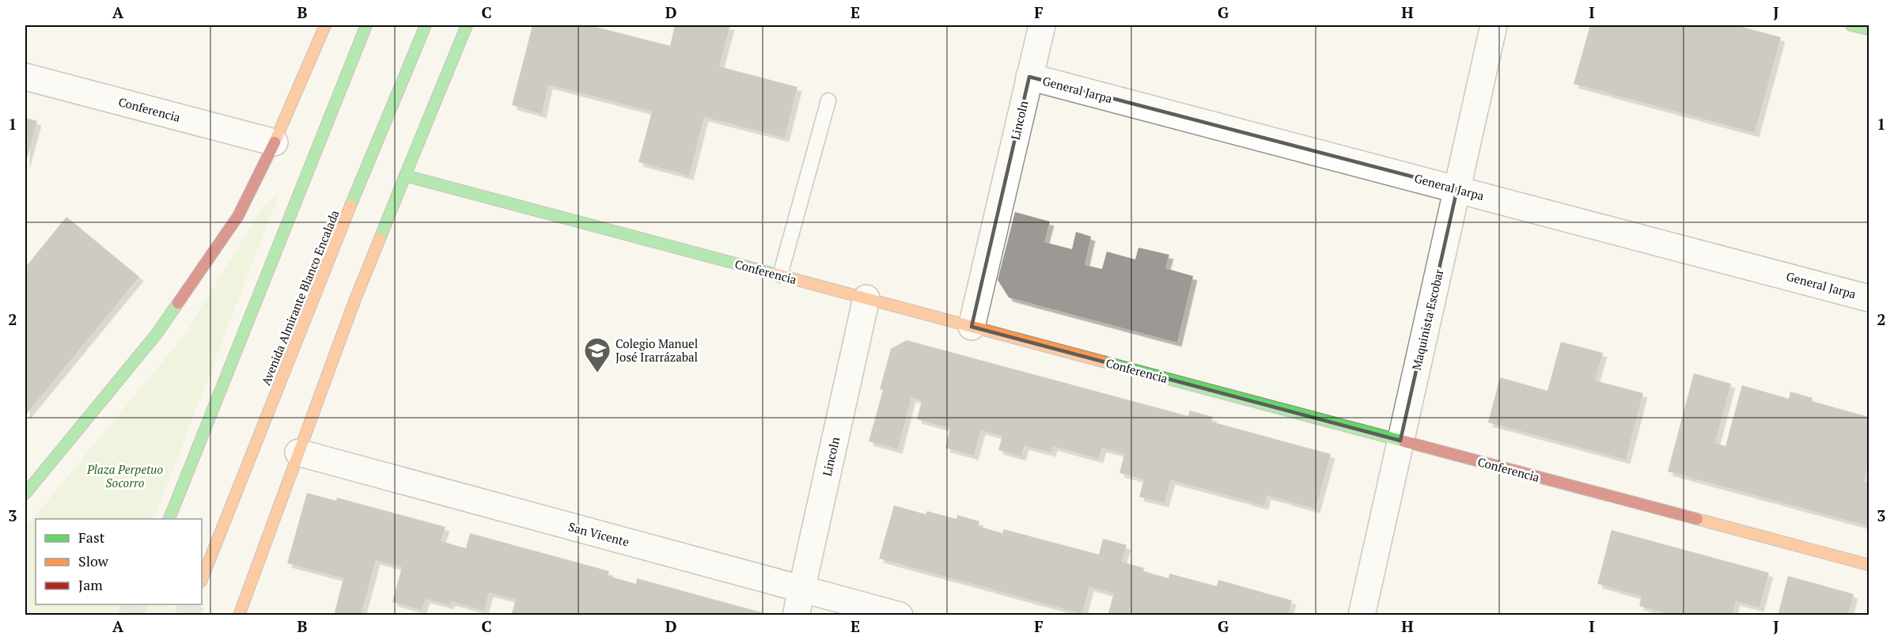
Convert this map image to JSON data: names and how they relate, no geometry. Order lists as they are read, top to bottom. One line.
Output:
{"streets":{"street":["General Jarpa","Conferencia","Lincoln","Avenida Almirante Blanco Encalada","Maquinista Escobar","San Vicente"]},"crossings":[["General Jarpa","Lincoln"],["General Jarpa","Maquinista Escobar"],["Conferencia","Lincoln"],["Conferencia","Maquinista Escobar"],["Lincoln","San Vicente"]],"parks":["Plaza Perpetuo Socorro"],"places":{"school or university":["Colegio Manuel José Irarrázabal"]},"legend":["Fast","Slow","Jam"],"grid":{"columns":["A","B","C","D","E","F","G","H","I","J"],"rows":["1","2","3"]}}
